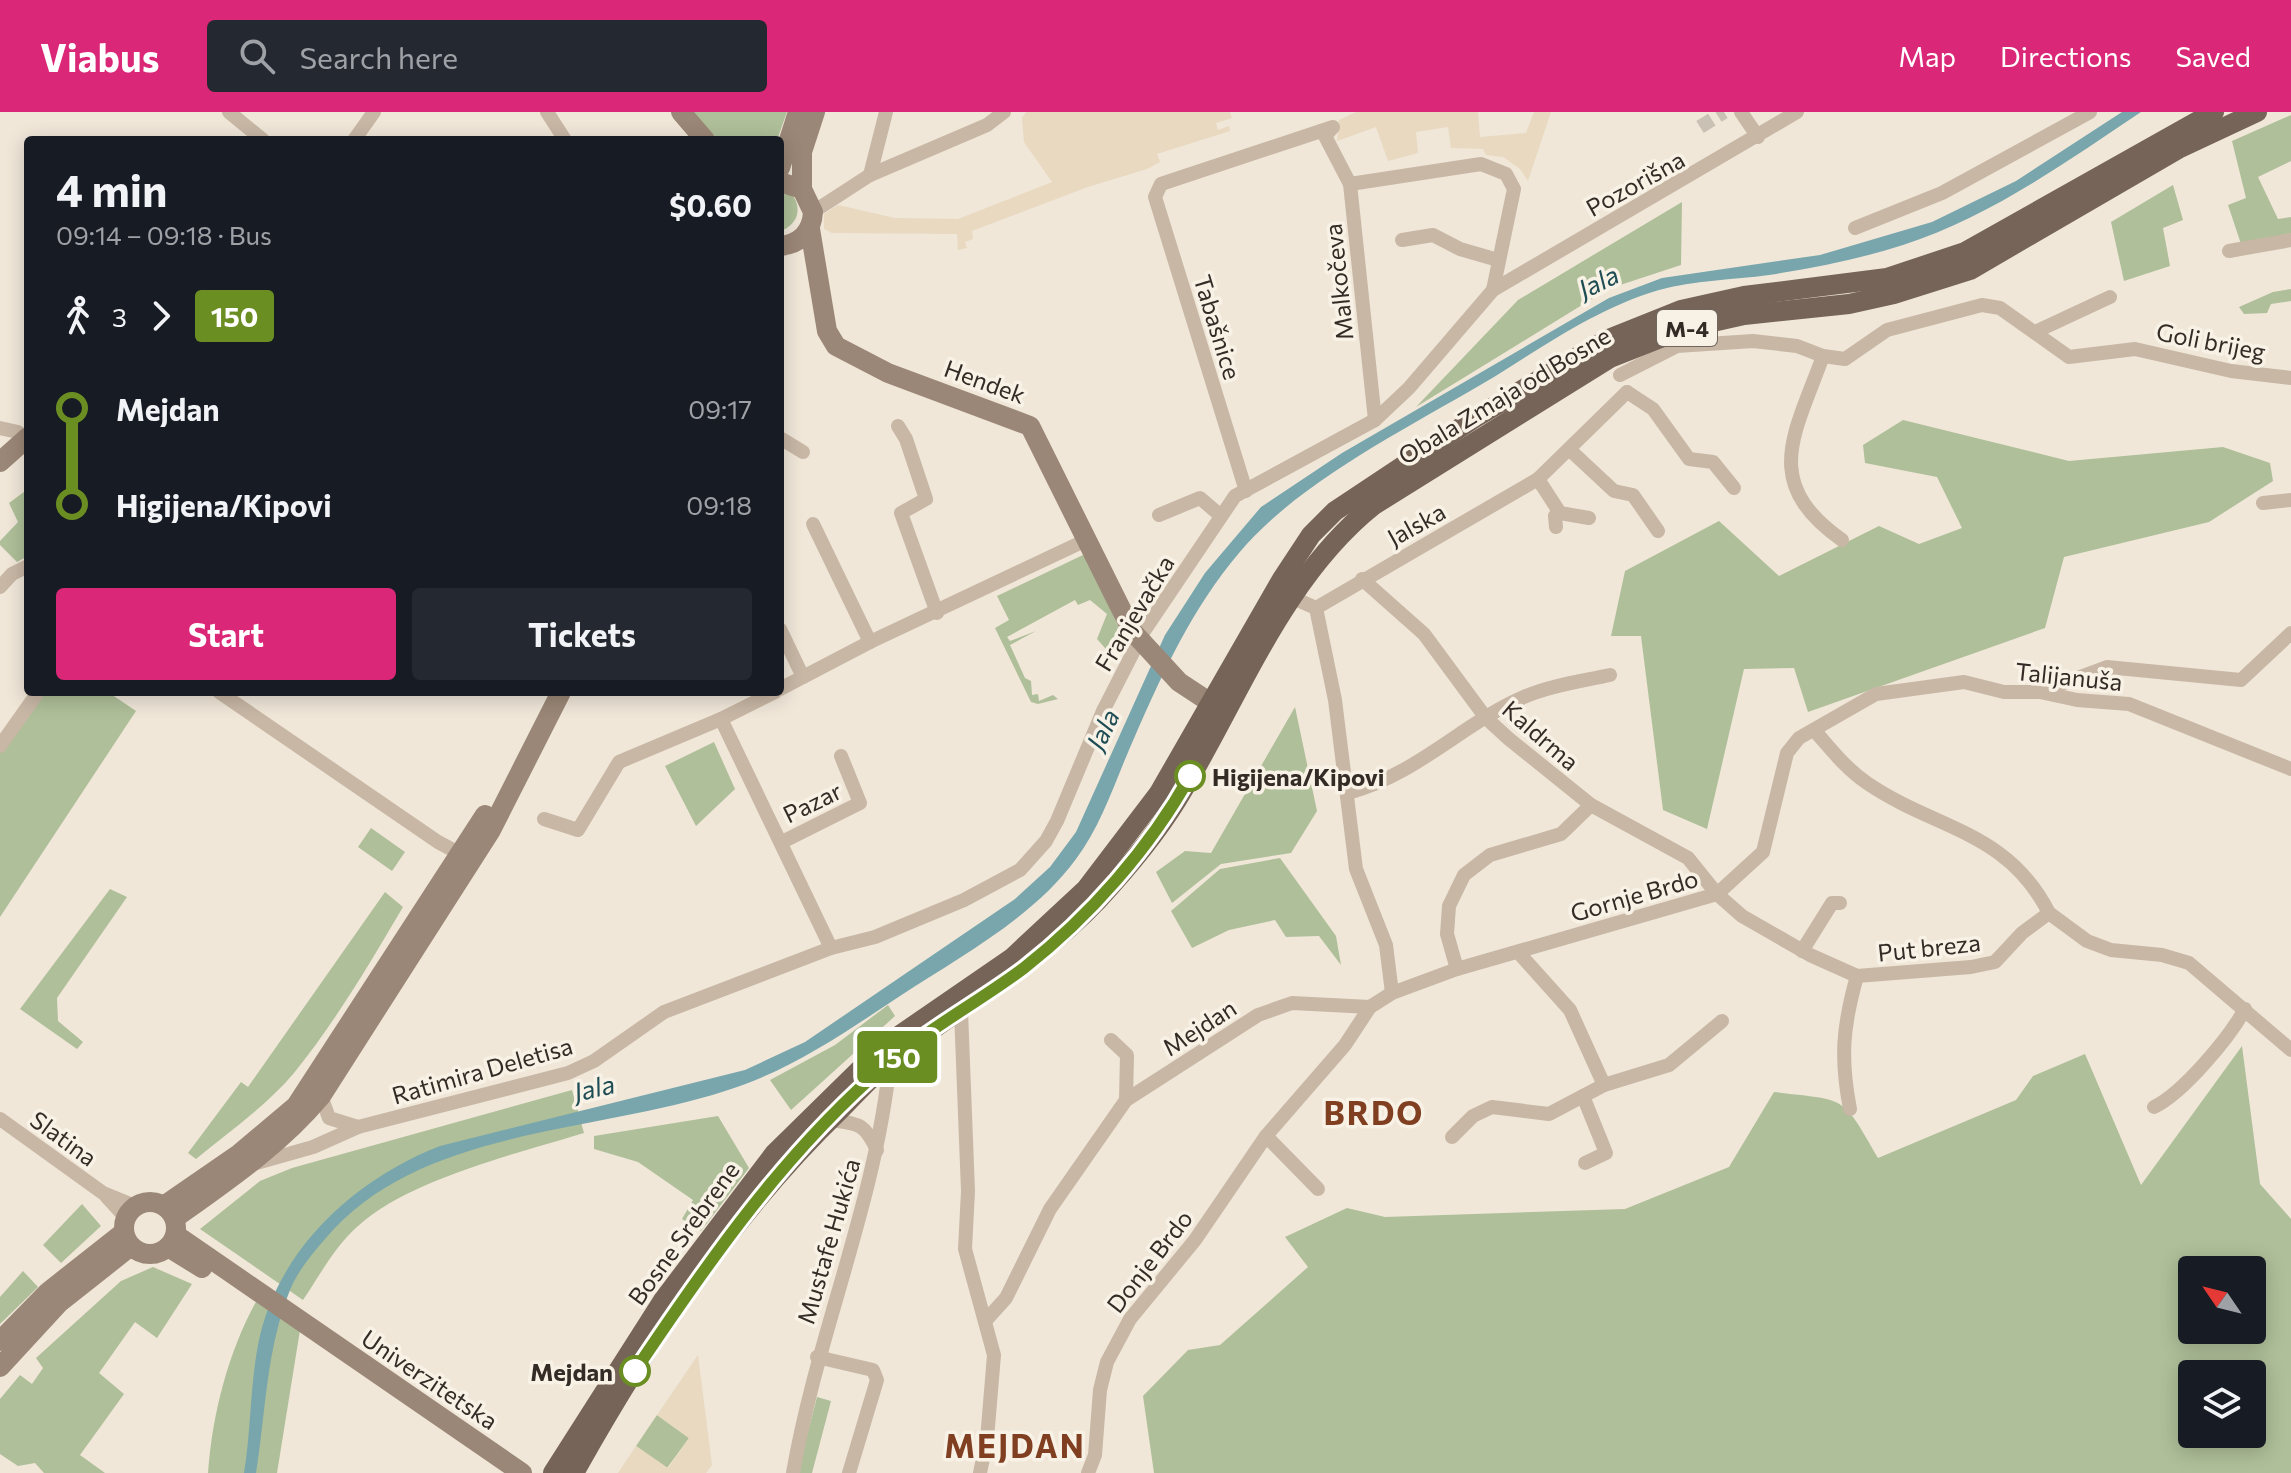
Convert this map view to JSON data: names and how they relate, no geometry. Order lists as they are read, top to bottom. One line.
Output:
{"streets":{"main road":["M-4","Hendek","Obala Zmaja od Bosne","Bosne Srebrene","Univerzitetska"],"street":["Pozorišna","Malkočeva","Tabašnice","Goli brijeg","Jalska","Franjevačka","Talijanuša","Kaldrma","Pazar","Gornje Brdo","Put breza","Mejdan","Ratimira Deletisa","Slatina","Mustafe Hukića","Donje Brdo"]},"crossings":[["Pozorišna","Franjevačka"],["Malkočeva","Tabašnice"],["Malkočeva","Franjevačka"],["Tabašnice","Franjevačka"],["Goli brijeg","Obala Zmaja od Bosne"],["Hendek","Obala Zmaja od Bosne"],["Hendek","Franjevačka"],["Obala Zmaja od Bosne","Bosne Srebrene"],["Jalska","Kaldrma"],["Franjevačka","Pazar"],["Franjevačka","Ratimira Deletisa"],["Talijanuša","Gornje Brdo"],["Kaldrma","Gornje Brdo"],["Kaldrma","Put breza"],["Pazar","Ratimira Deletisa"],["Gornje Brdo","Put breza"],["Gornje Brdo","Donje Brdo"],["Mejdan","Donje Brdo"],["Bosne Srebrene","Mustafe Hukića"]],"districts":["BRDO","MEJDAN"],"water":["Jala"],"places":["Higijena/Kipovi","Mejdan"],"lines":["bus line 150"],"north":"top left","page":{"header":"Viabus","search":"Search here","nav":["Map","Directions","Saved"],"on_map":"150","heading":["4 min","09:14 – 09:18 · Bus","$0.60"],"legs":["3","150"],"list":[{"name":"Mejdan","value":"09:17"},{"name":"Higijena/Kipovi","value":"09:18"}],"buttons":["Start","Tickets"]}}
